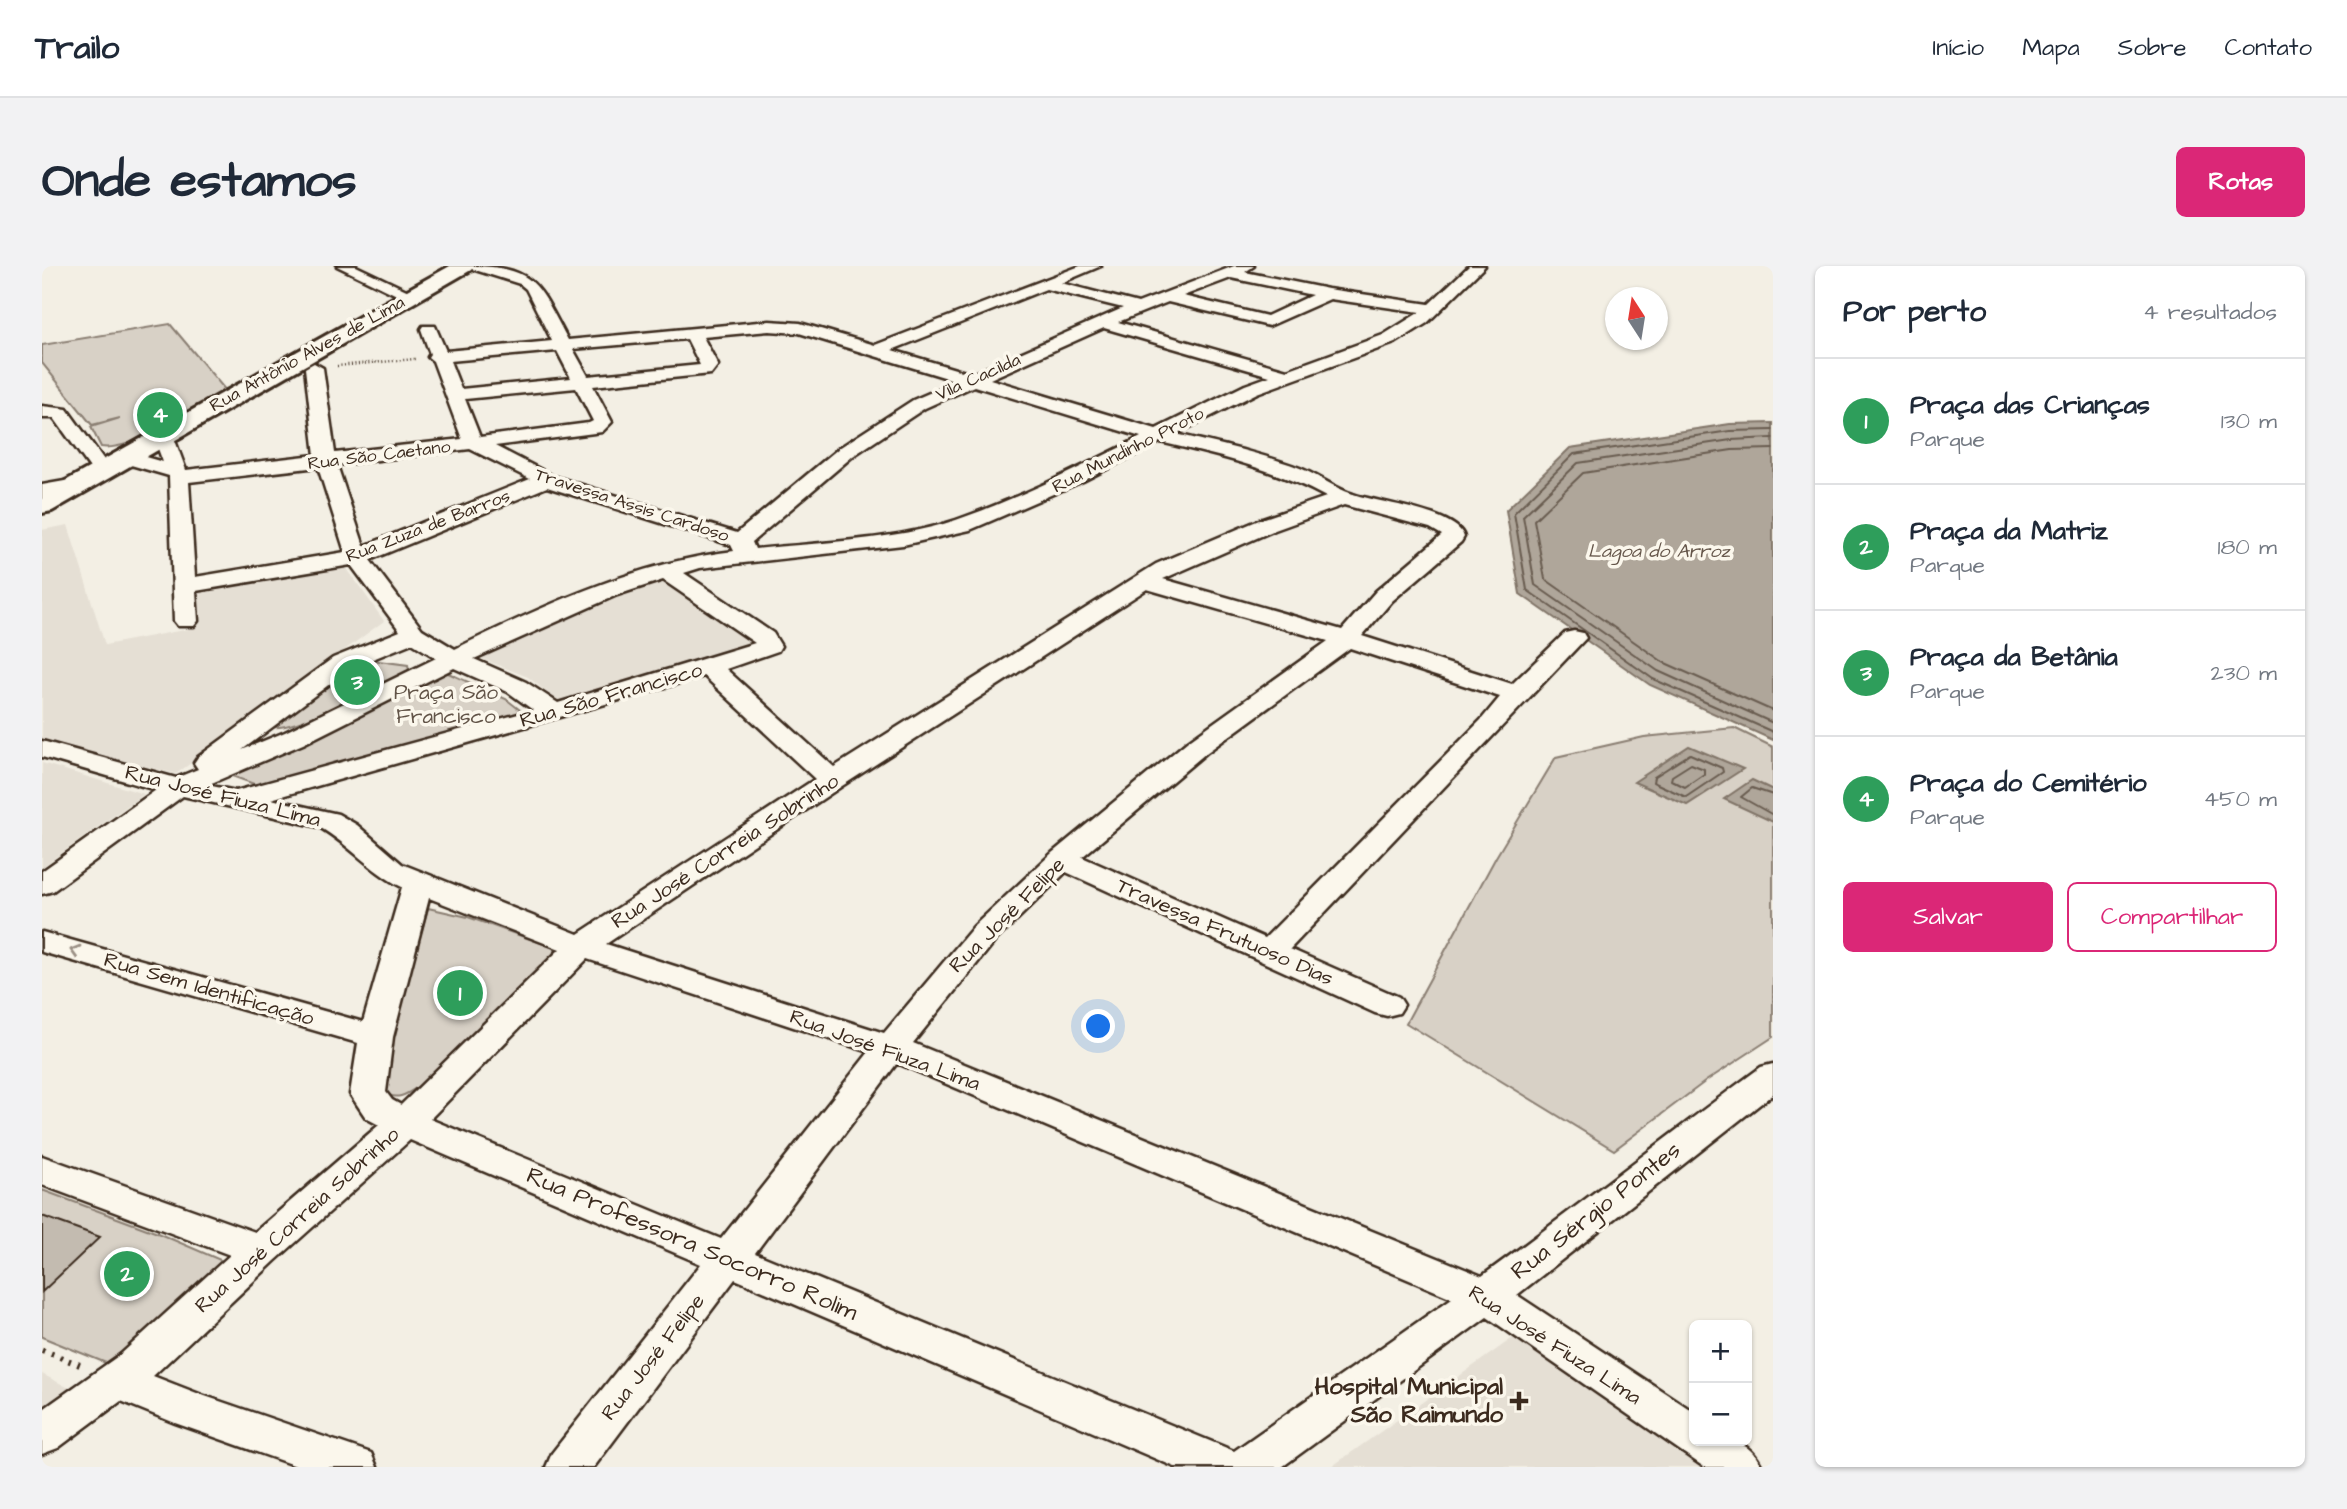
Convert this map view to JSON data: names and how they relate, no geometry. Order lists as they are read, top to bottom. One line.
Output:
{"streets":{"main road":["Rua Antônio Alves de Lima"],"street":["Vila Cacilda","Rua Mundinho Proto","Rua São Caetano","Travessa Assis Cardoso","Rua Zuza de Barros","Rua São Francisco","Rua José Fiuza Lima","Rua José Correia Sobrinho","Rua José Felipe","Travessa Frutuoso Dias","Rua Sem Identificação","Rua Sérgio Pontes","Rua Professora Socorro Rolim"]},"crossings":[["Vila Cacilda","Rua Mundinho Proto"],["Vila Cacilda","Travessa Assis Cardoso"],["Rua Mundinho Proto","Travessa Assis Cardoso"],["Rua Mundinho Proto","Rua São Francisco"],["Rua Mundinho Proto","Rua José Fiuza Lima"],["Rua São Caetano","Travessa Assis Cardoso"],["Travessa Assis Cardoso","Rua Zuza de Barros"],["Rua São Francisco","Rua José Fiuza Lima"],["Rua José Fiuza Lima","Rua José Correia Sobrinho"],["Rua José Fiuza Lima","Rua José Felipe"],["Rua José Fiuza Lima","Rua Sérgio Pontes"],["Rua José Fiuza Lima","Rua Professora Socorro Rolim"],["Rua José Correia Sobrinho","Rua José Felipe"],["Rua José Correia Sobrinho","Rua Professora Socorro Rolim"],["Rua José Felipe","Travessa Frutuoso Dias"],["Rua José Felipe","Rua Professora Socorro Rolim"],["Rua Sem Identificação","Rua Professora Socorro Rolim"]],"water":["Lagoa do Arroz"],"parks":["Praça São Francisco"],"places":{"health":["Hospital Municipal São Raimundo"]},"north":"top","page":{"header":"Trailo","nav":["Início","Mapa","Sobre","Contato"],"buttons":["Rotas",["Salvar","Compartilhar"]],"title":"Onde estamos","heading":["Por perto","4 resultados"],"list":[{"mark":"1","name":"Praça das Crianças","note":"Parque","value":"130 m"},{"mark":"2","name":"Praça da Matriz","note":"Parque","value":"180 m"},{"mark":"3","name":"Praça da Betânia","note":"Parque","value":"230 m"},{"mark":"4","name":"Praça do Cemitério","note":"Parque","value":"450 m"}],"pins":["4","3","1","2"],"map_buttons":["+","−"]}}
